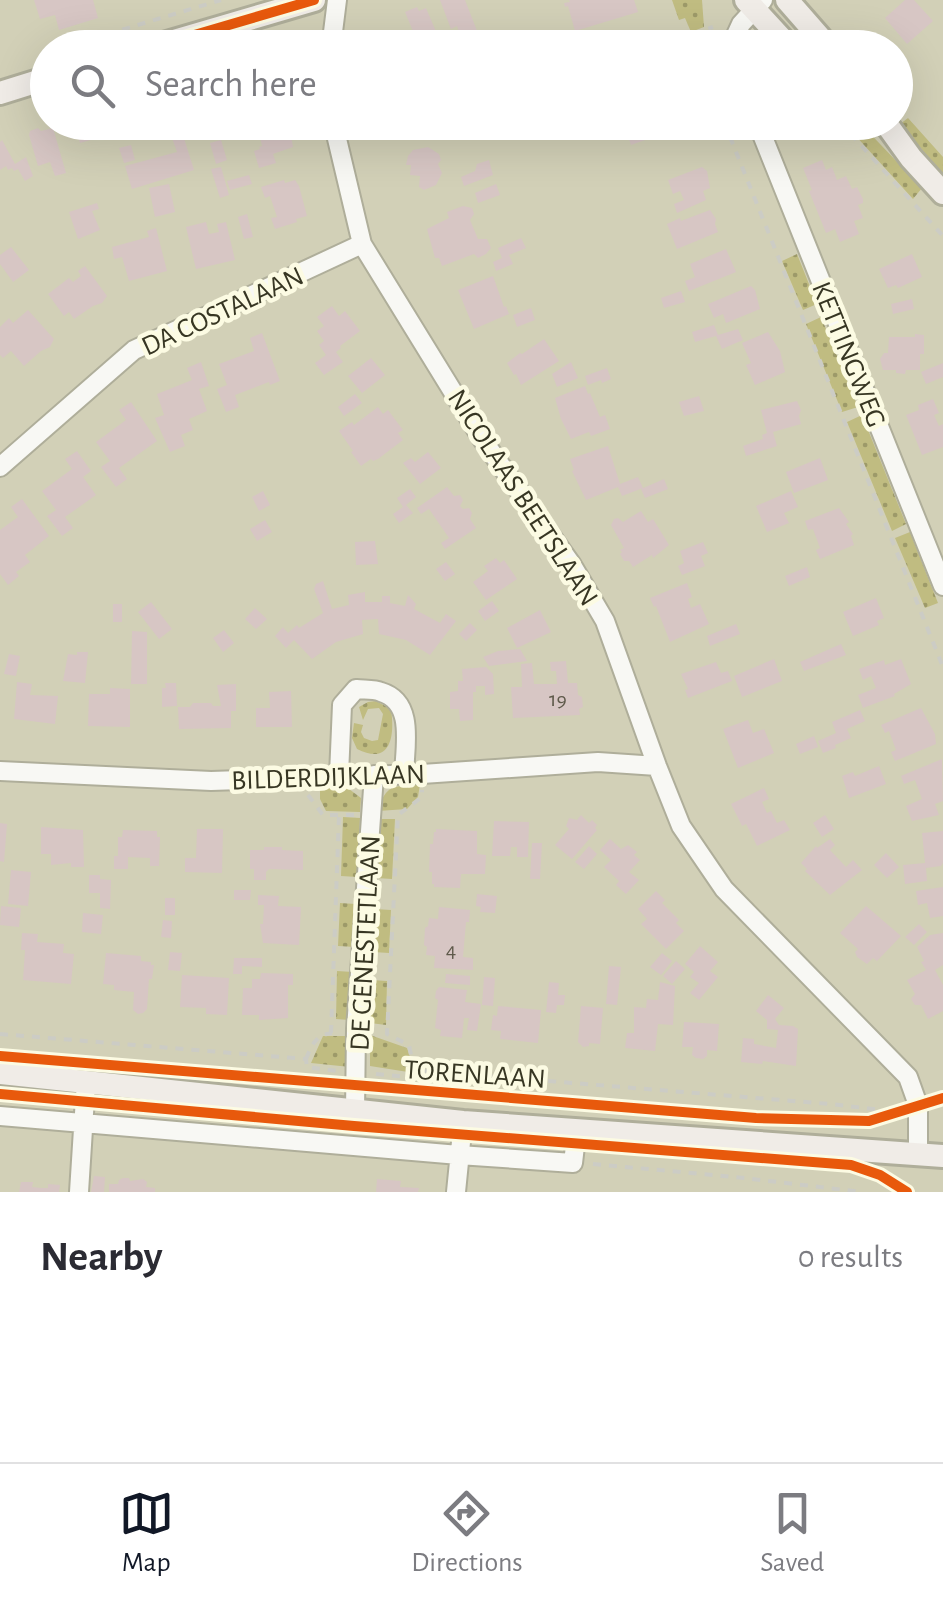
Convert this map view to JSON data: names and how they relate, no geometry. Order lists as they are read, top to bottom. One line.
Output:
{"streets":{"main road":["TORENLAAN"],"street":["DA COSTALAAN","KETTINGWEG","NICOLAAS BEETSLAAN","BILDERDIJKLAAN","DE GENESTETLAAN"]},"crossings":[["DA COSTALAAN","NICOLAAS BEETSLAAN"],["NICOLAAS BEETSLAAN","BILDERDIJKLAAN"],["BILDERDIJKLAAN","DE GENESTETLAAN"],["DE GENESTETLAAN","TORENLAAN"]],"house_numbers":["19","4"],"page":{"search":"Search here","heading":["Nearby","0 results"],"nav":["Map","Directions","Saved"]}}
